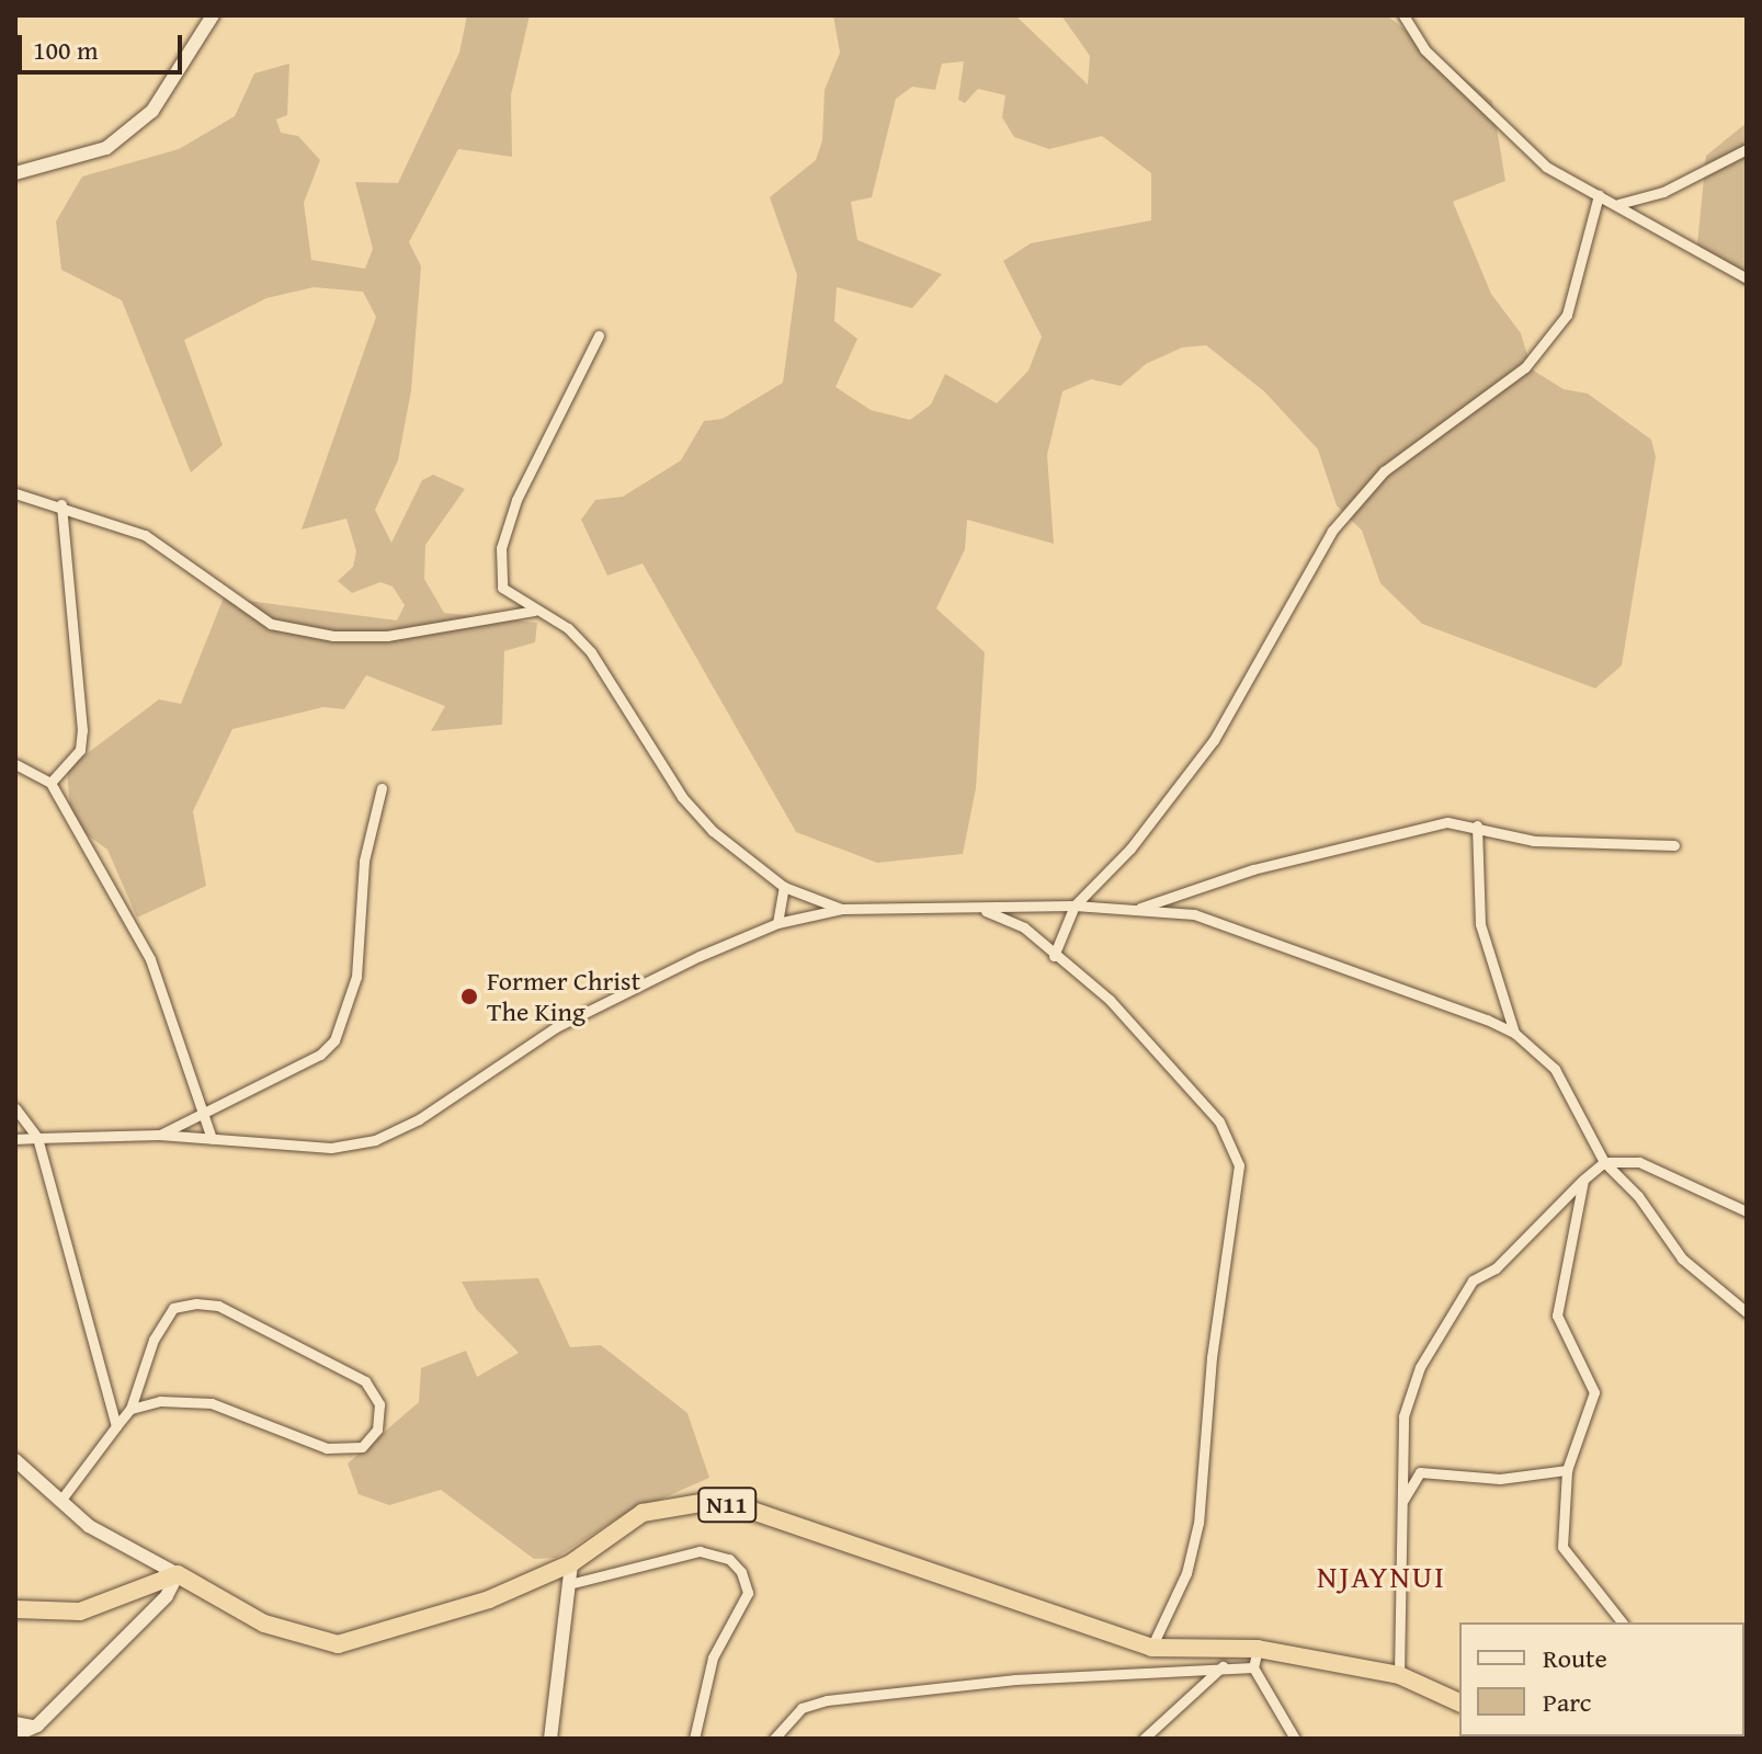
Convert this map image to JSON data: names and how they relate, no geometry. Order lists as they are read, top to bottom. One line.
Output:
{"streets":{"highway":["N11"]},"districts":["NJAYNUI"],"places":["Former Christ The King"],"legend":["Route","Parc"],"scale_bar":"100 m"}
